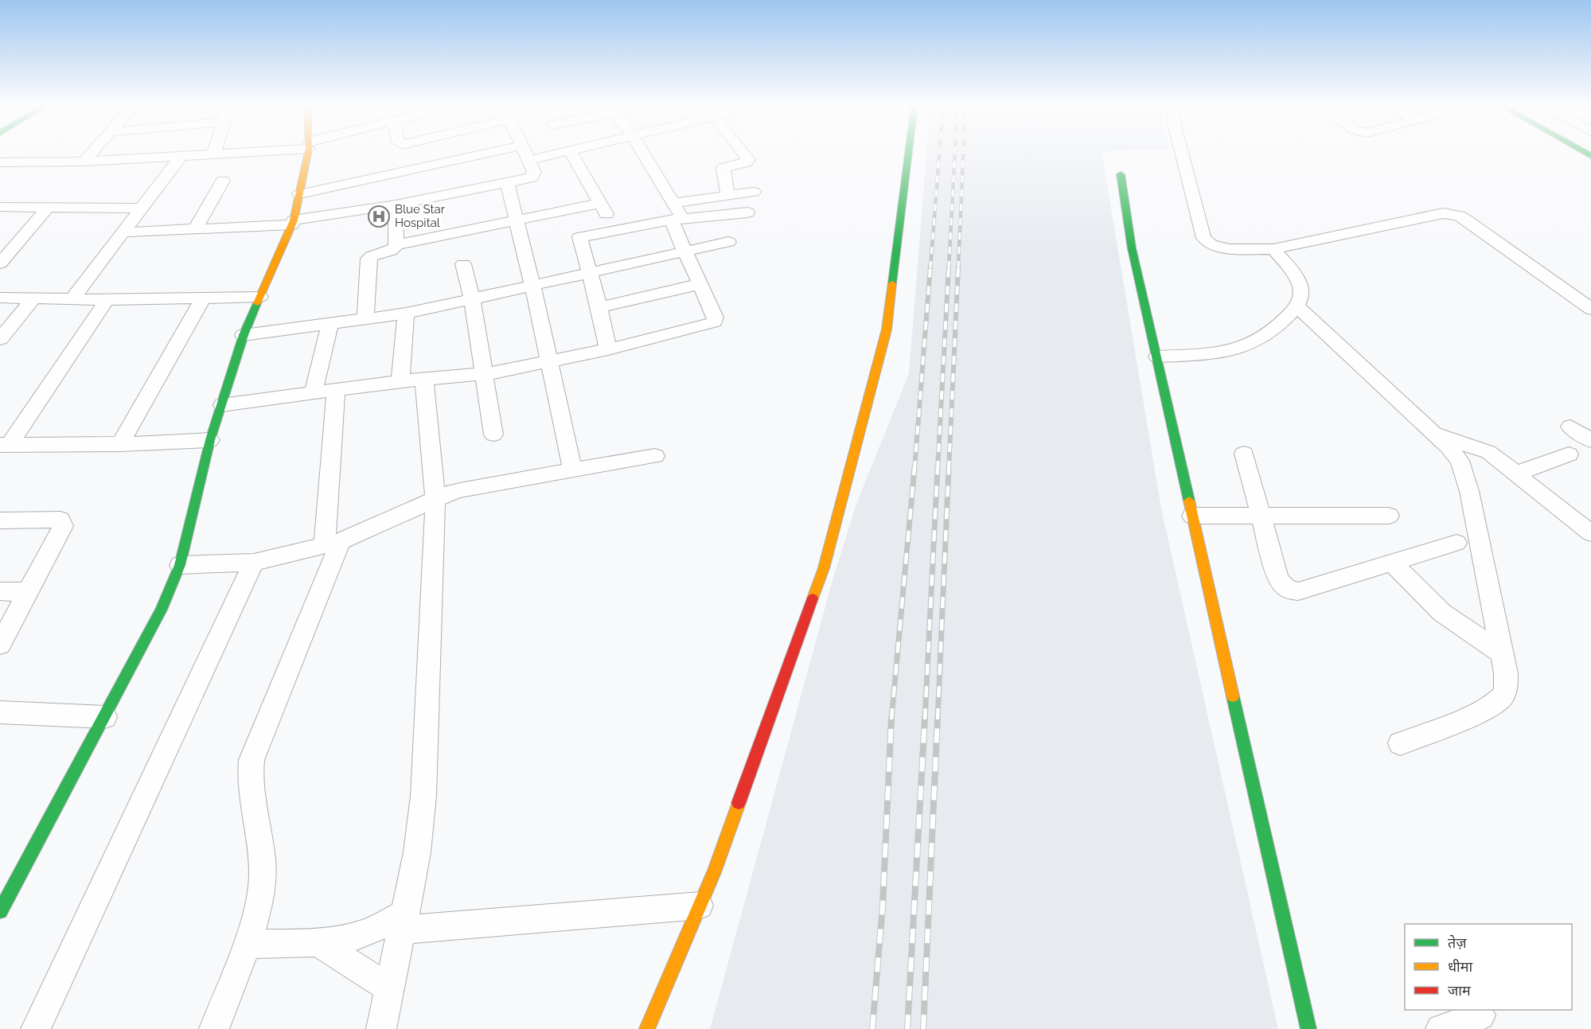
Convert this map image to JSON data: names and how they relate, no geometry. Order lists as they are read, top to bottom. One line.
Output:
{"places":{"hospital":["Blue Star Hospital"]},"legend":["तेज़","धीमा","जाम"]}
